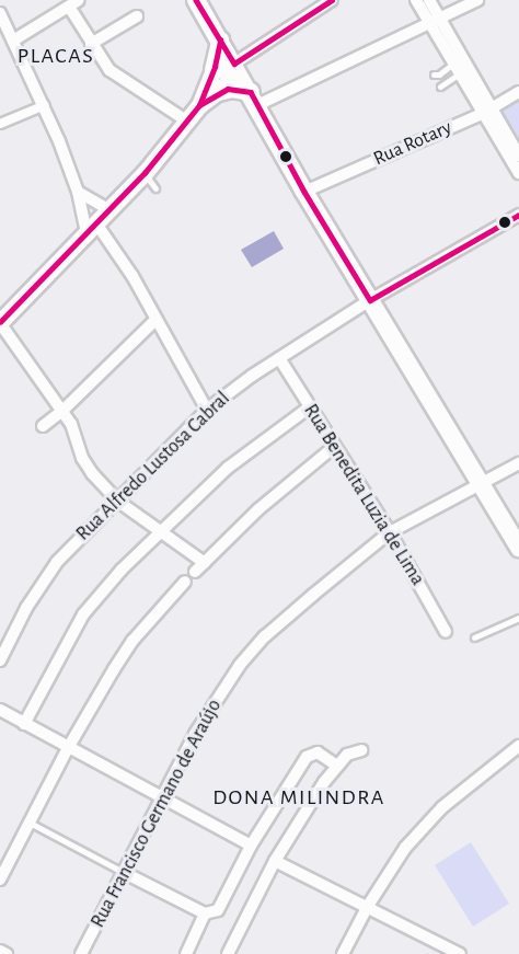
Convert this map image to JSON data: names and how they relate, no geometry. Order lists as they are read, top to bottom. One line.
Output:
{"streets":{"street":["Rua Rotary","Rua Alfredo Lustosa Cabral","Rua Benedita Luzia de Lima","Rua Francisco Germano de Araújo"]},"crossings":[["Rua Alfredo Lustosa Cabral","Rua Benedita Luzia de Lima"],["Rua Benedita Luzia de Lima","Rua Francisco Germano de Araújo"]],"districts":["PLACAS","DONA MILINDRA"]}
